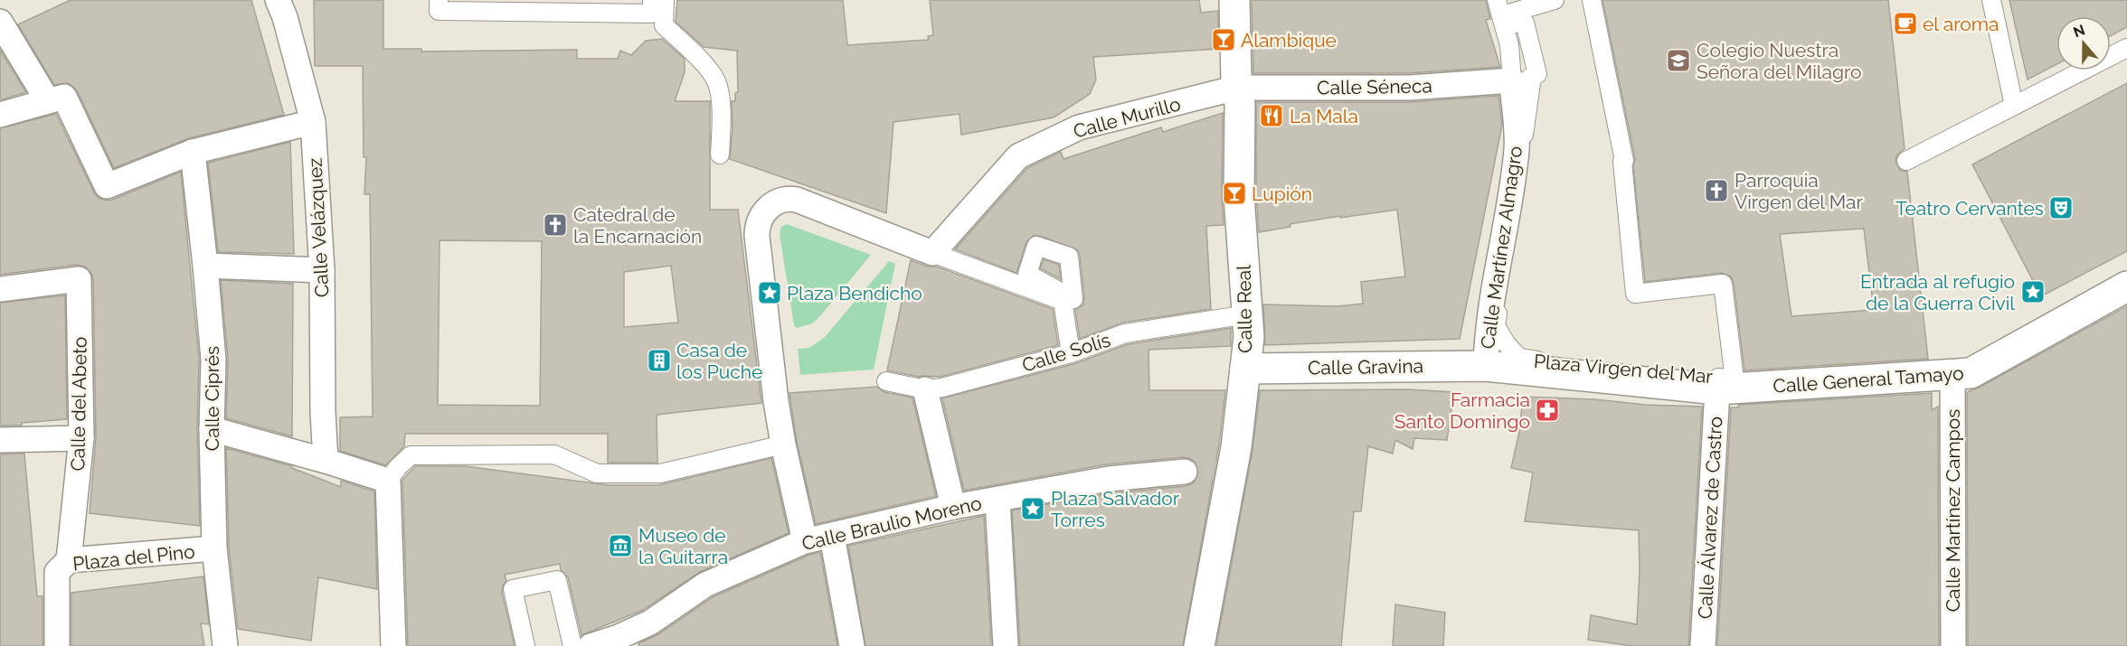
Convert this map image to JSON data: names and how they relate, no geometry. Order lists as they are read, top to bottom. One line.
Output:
{"streets":{"street":["Calle Séneca","Calle Murillo","Calle Velázquez","Calle Martínez Almagro","Calle Real","Calle Solís","Calle Gravina","Plaza Virgen del Mar","Calle General Tamayo","Calle Ciprés","Calle del Abeto","Calle Martínez Campos","Calle Álvarez de Castro","Calle Braulio Moreno","Plaza del Pino"]},"crossings":[["Calle Séneca","Calle Murillo"],["Calle Séneca","Calle Martínez Almagro"],["Calle Séneca","Calle Real"],["Calle Murillo","Calle Real"],["Calle Martínez Almagro","Calle Gravina"],["Calle Martínez Almagro","Plaza Virgen del Mar"],["Calle Real","Calle Solís"],["Calle Real","Calle Gravina"],["Calle Gravina","Plaza Virgen del Mar"],["Plaza Virgen del Mar","Calle General Tamayo"],["Plaza Virgen del Mar","Calle Álvarez de Castro"],["Calle General Tamayo","Calle Martínez Campos"],["Calle General Tamayo","Calle Álvarez de Castro"],["Calle Ciprés","Plaza del Pino"],["Calle del Abeto","Plaza del Pino"]],"places":{"cafe":["el aroma"],"bar":["Alambique","Lupión"],"school or university":["Colegio Nuestra Señora del Milagro"],"restaurant":["La Mala"],"church":["Parroquia Virgen del Mar","Catedral de la Encarnación"],"theatre":["Teatro Cervantes"],"place":["Entrada al refugio de la Guerra Civil","Plaza Bendicho","Plaza Salvador Torres"],"building":["Casa de los Puche"],"pharmacy":["Farmacia Santo Domingo"],"museum":["Museo de la Guitarra"]},"north":"top"}
